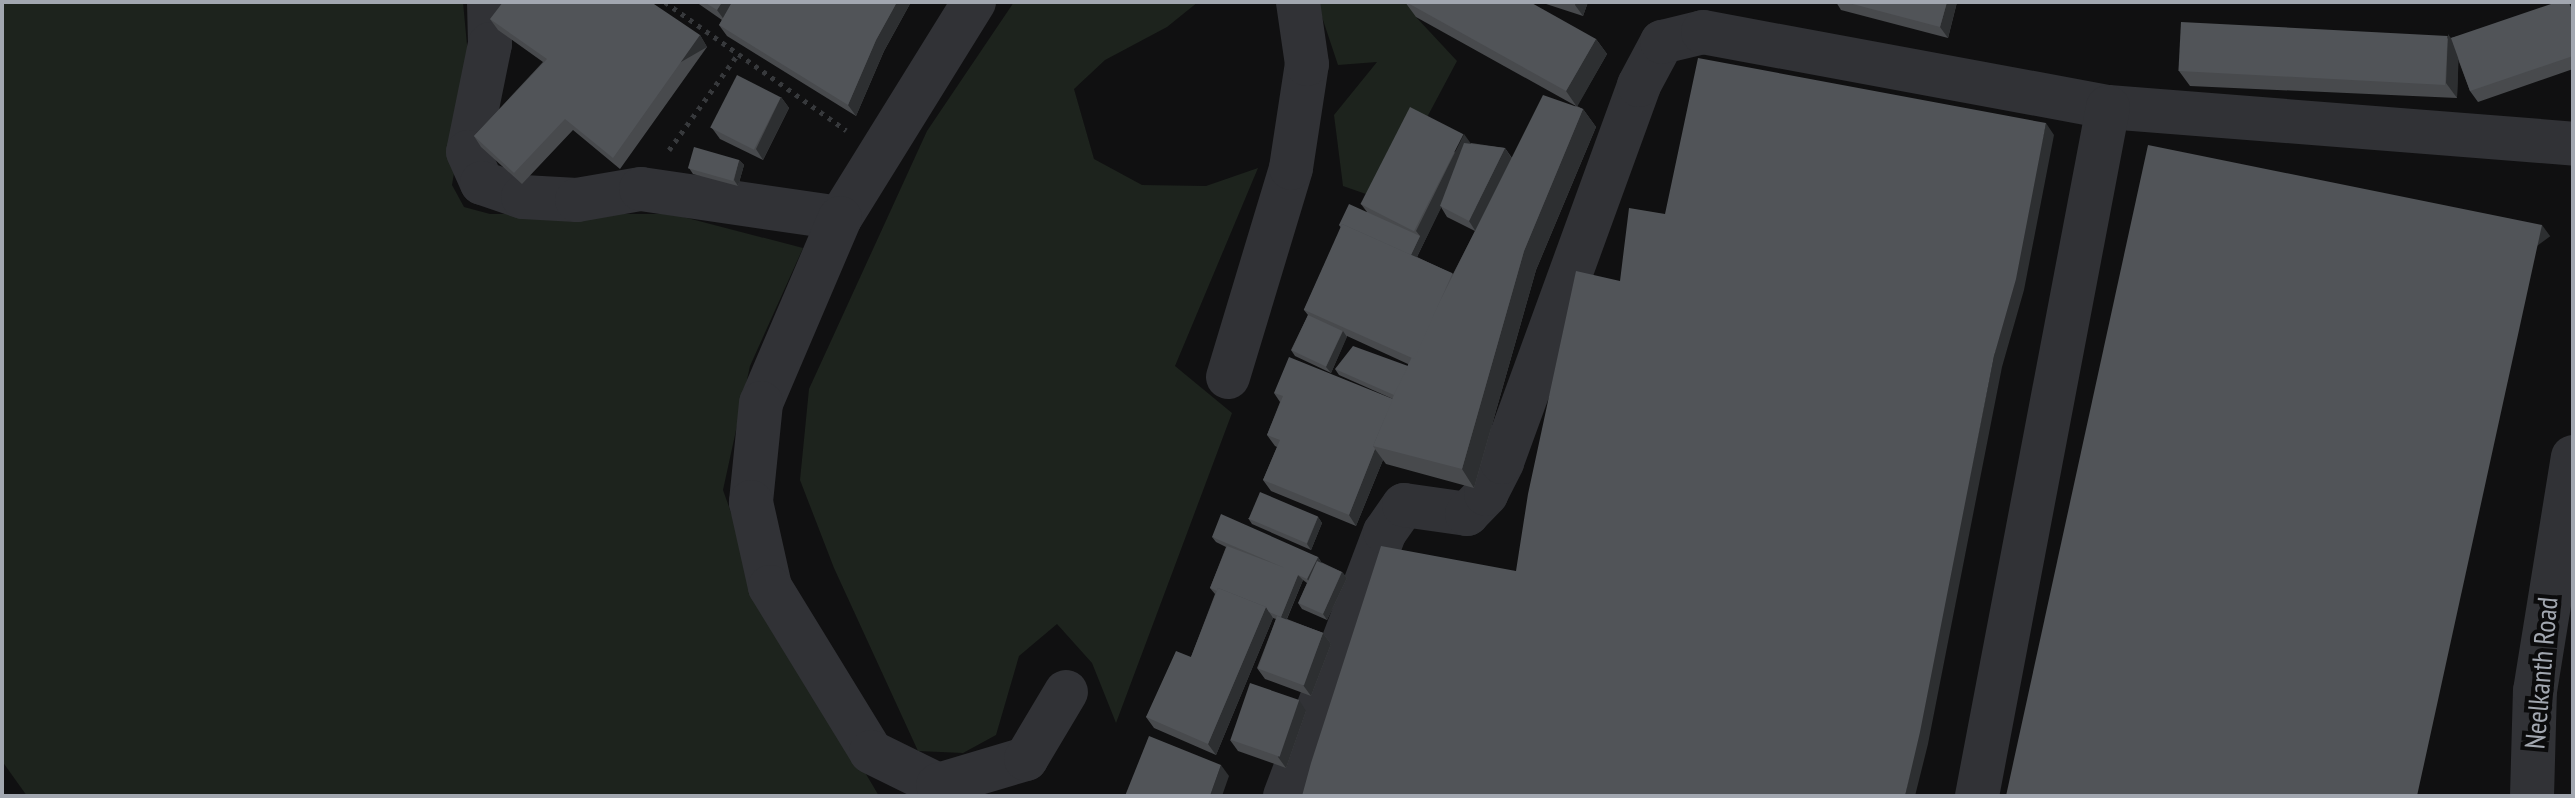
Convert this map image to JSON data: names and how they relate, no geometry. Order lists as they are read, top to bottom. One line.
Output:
{"streets":{"street":["Neelkanth Road"]}}
